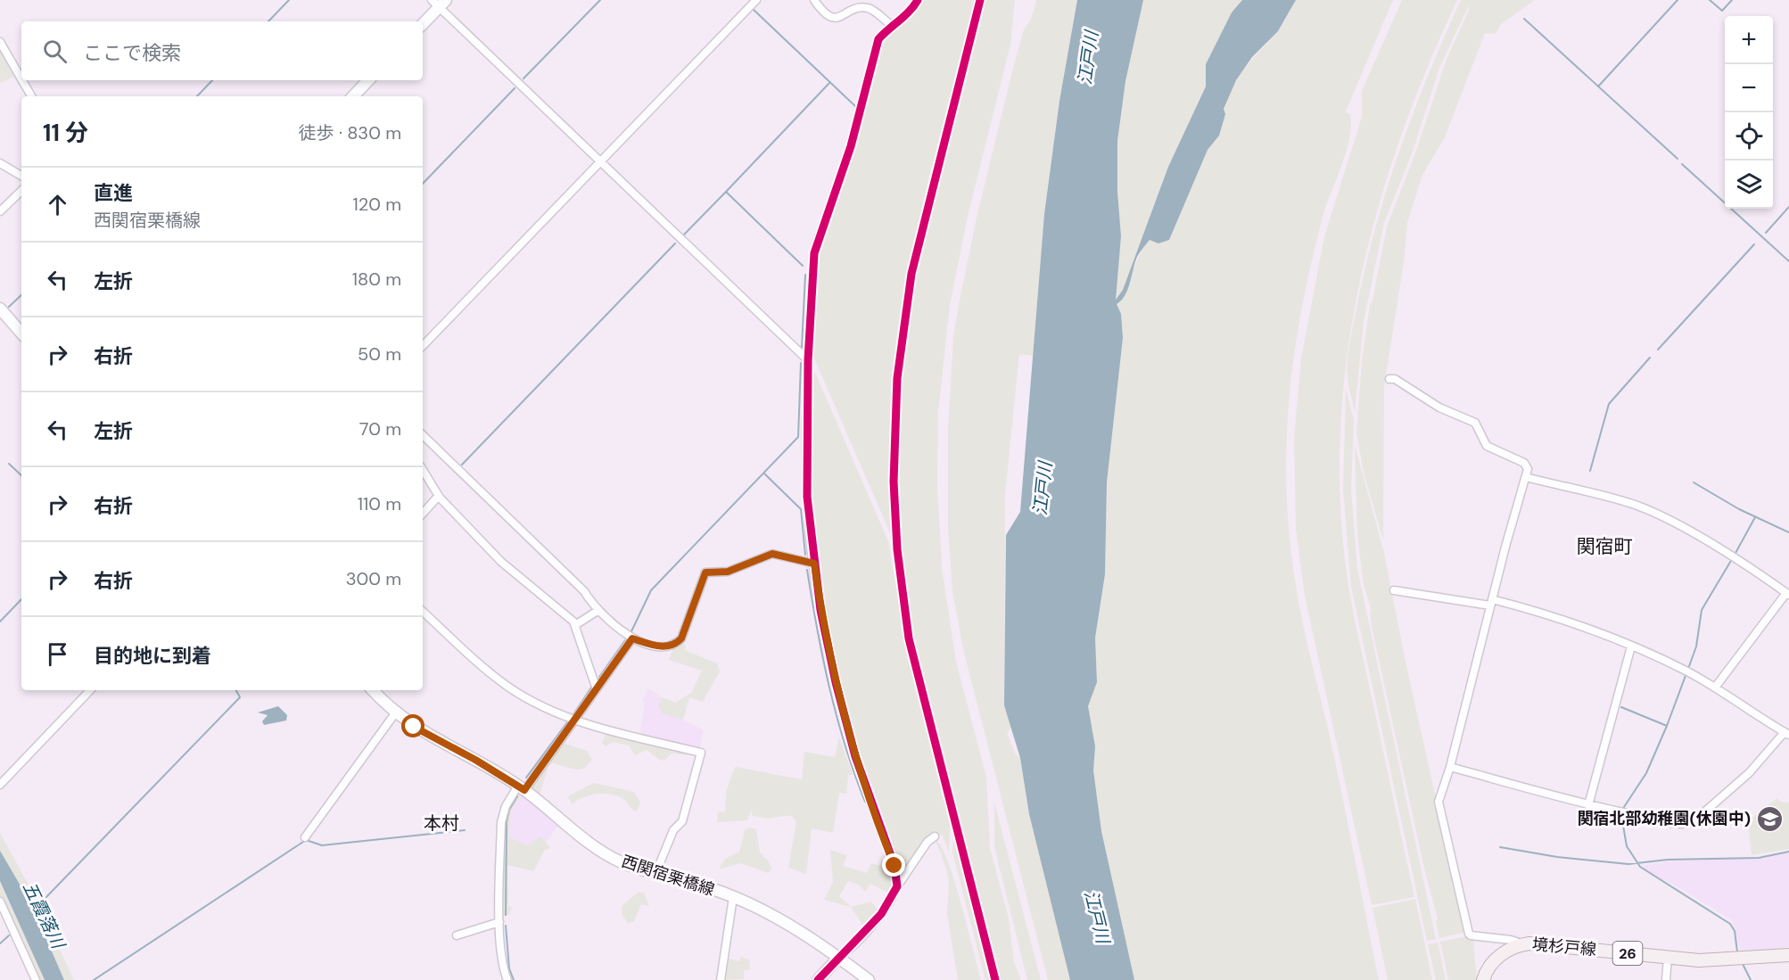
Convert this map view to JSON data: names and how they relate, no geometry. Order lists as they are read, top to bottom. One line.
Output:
{"streets":{"main road":["西関宿栗橋線","境杉戸線","26"]},"districts":["関宿町","本村"],"water":["江戸川","五霞落川"],"places":{"school or university":["関宿北部幼稚園(休園中)"]},"page":{"map_buttons":["+","−"],"search":"ここで検索","heading":["11 分","徒歩 · 830 m"],"list":[["直進","西関宿栗橋線","120 m"],["左折","180 m"],["右折","50 m"],["左折","70 m"],["右折","110 m"],["右折","300 m"],"目的地に到着"]}}
